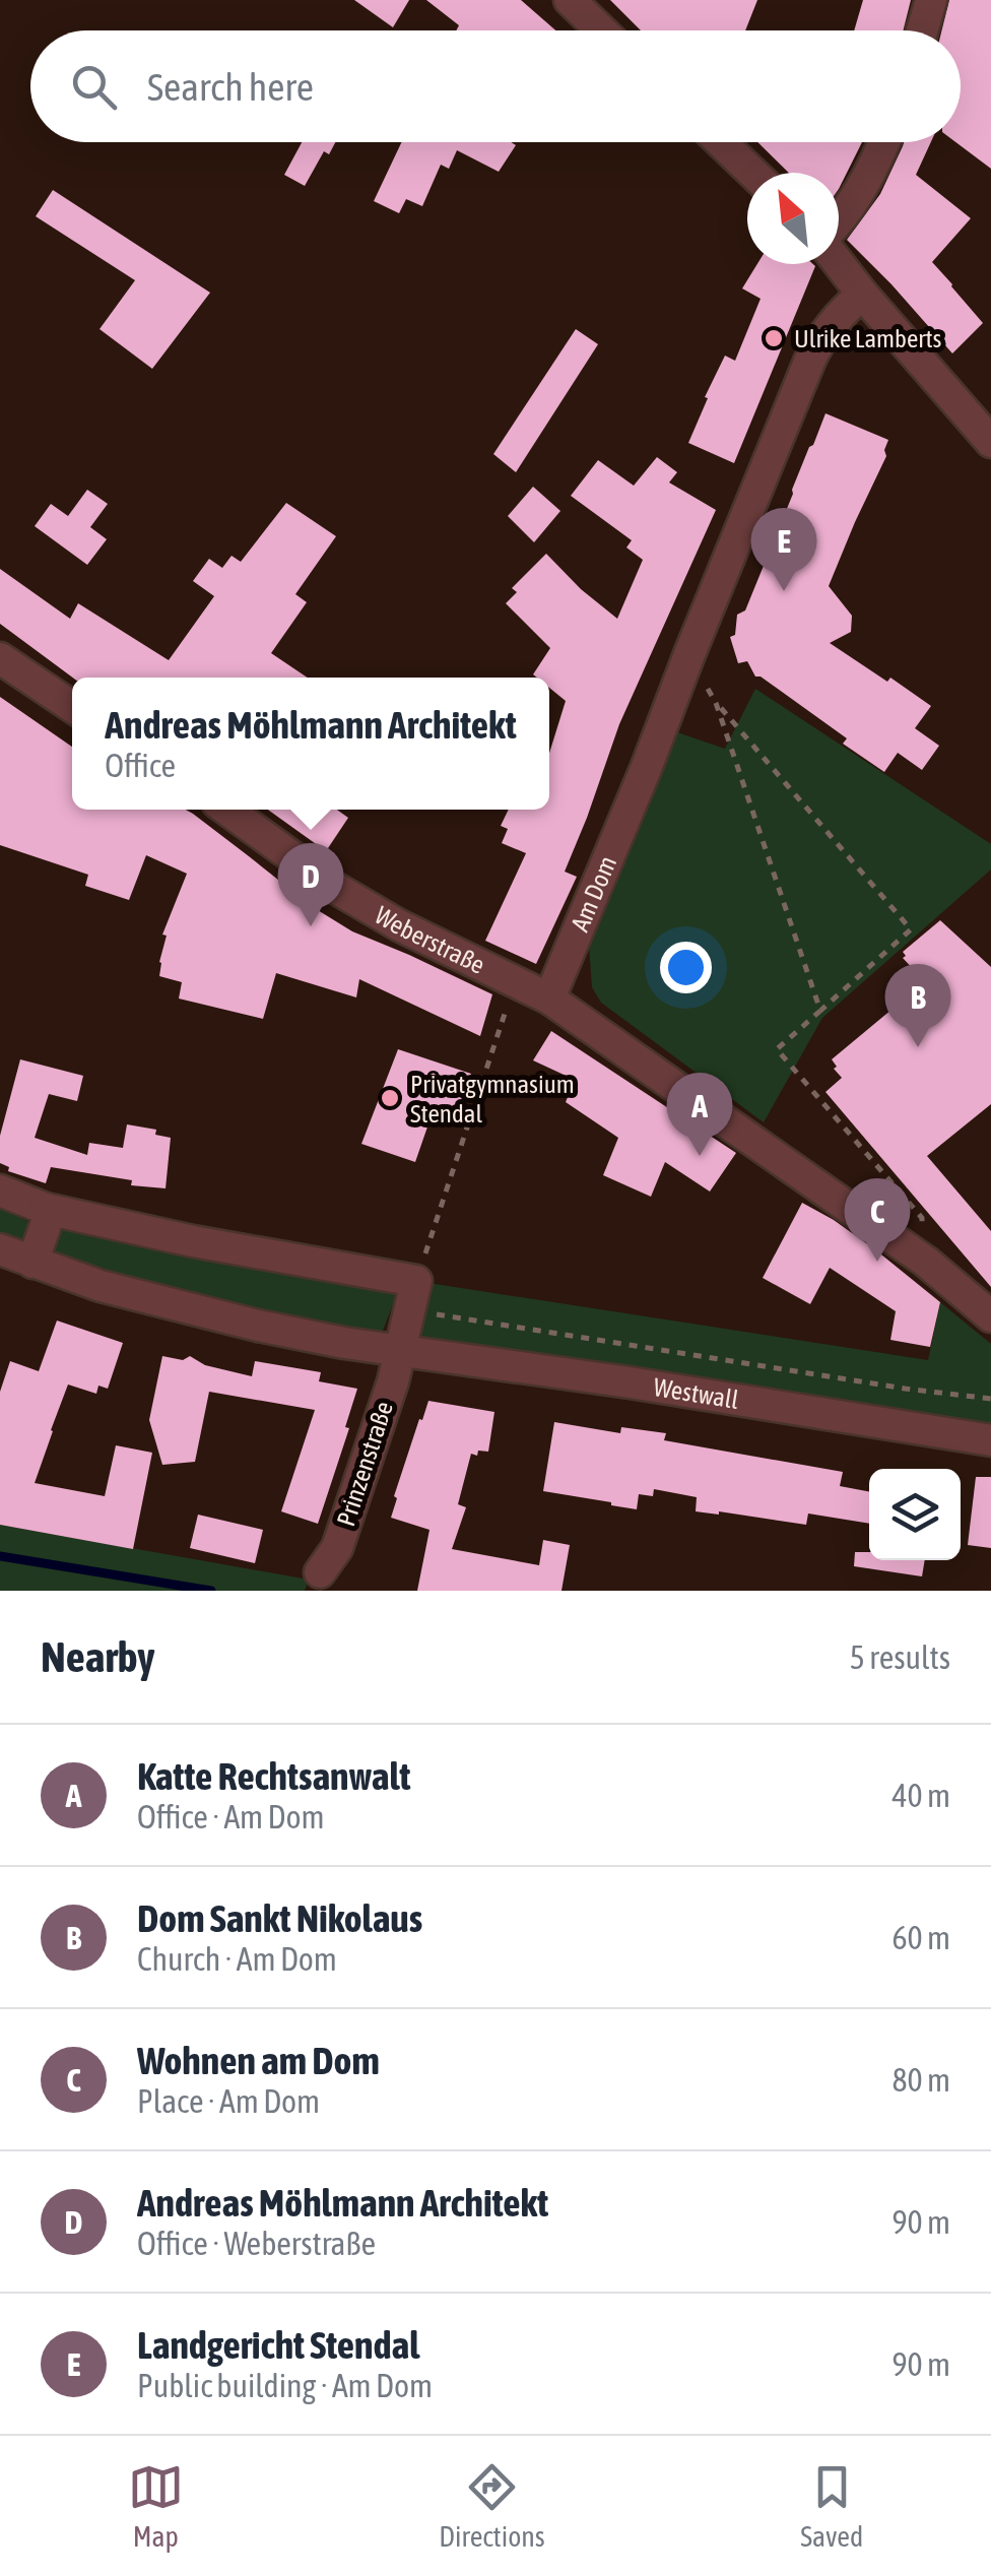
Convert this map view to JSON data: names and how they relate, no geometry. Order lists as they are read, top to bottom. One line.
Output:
{"streets":{"street":["Am Dom","Weberstraße","Westwall","Prinzenstraße"]},"crossings":[["Am Dom","Weberstraße"],["Westwall","Prinzenstraße"]],"places":["Ulrike Lamberts","Privatgymnasium Stendal"],"north":"top left","page":{"search":"Search here","pins":["E","D","B","A","C"],"popup":["Andreas Möhlmann Architekt","Office"],"heading":["Nearby","5 results"],"list":[{"mark":"A","name":"Katte Rechtsanwalt","note":"Office · Am Dom","value":"40 m"},{"mark":"B","name":"Dom Sankt Nikolaus","note":"Church · Am Dom","value":"60 m"},{"mark":"C","name":"Wohnen am Dom","note":"Place · Am Dom","value":"80 m"},{"mark":"D","name":"Andreas Möhlmann Architekt","note":"Office · Weberstraße","value":"90 m"},{"mark":"E","name":"Landgericht Stendal","note":"Public building · Am Dom","value":"90 m"}],"nav":["Map","Directions","Saved"]}}
